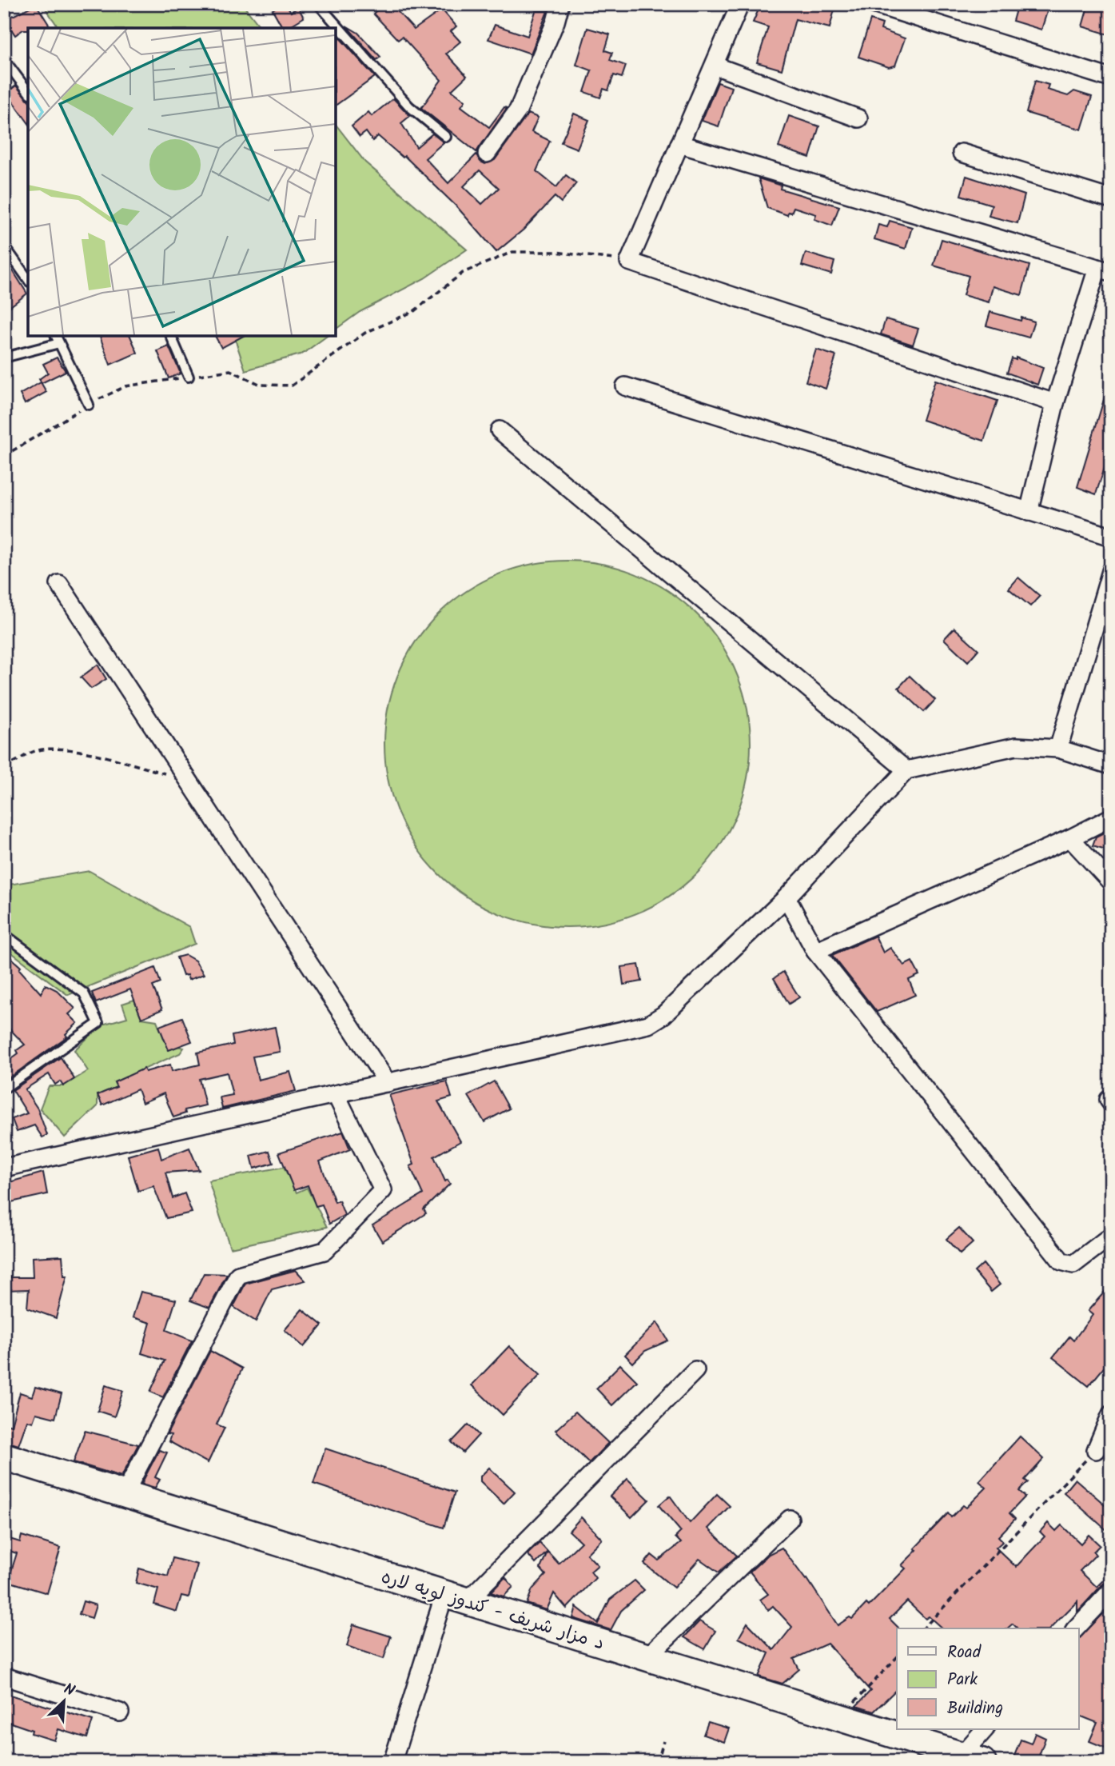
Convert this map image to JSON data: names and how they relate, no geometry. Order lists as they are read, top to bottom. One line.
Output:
{"streets":{"main road":["د مزار شریف - کندوز لویه لاره"]},"legend":["Road","Park","Building"],"north":"top right"}
